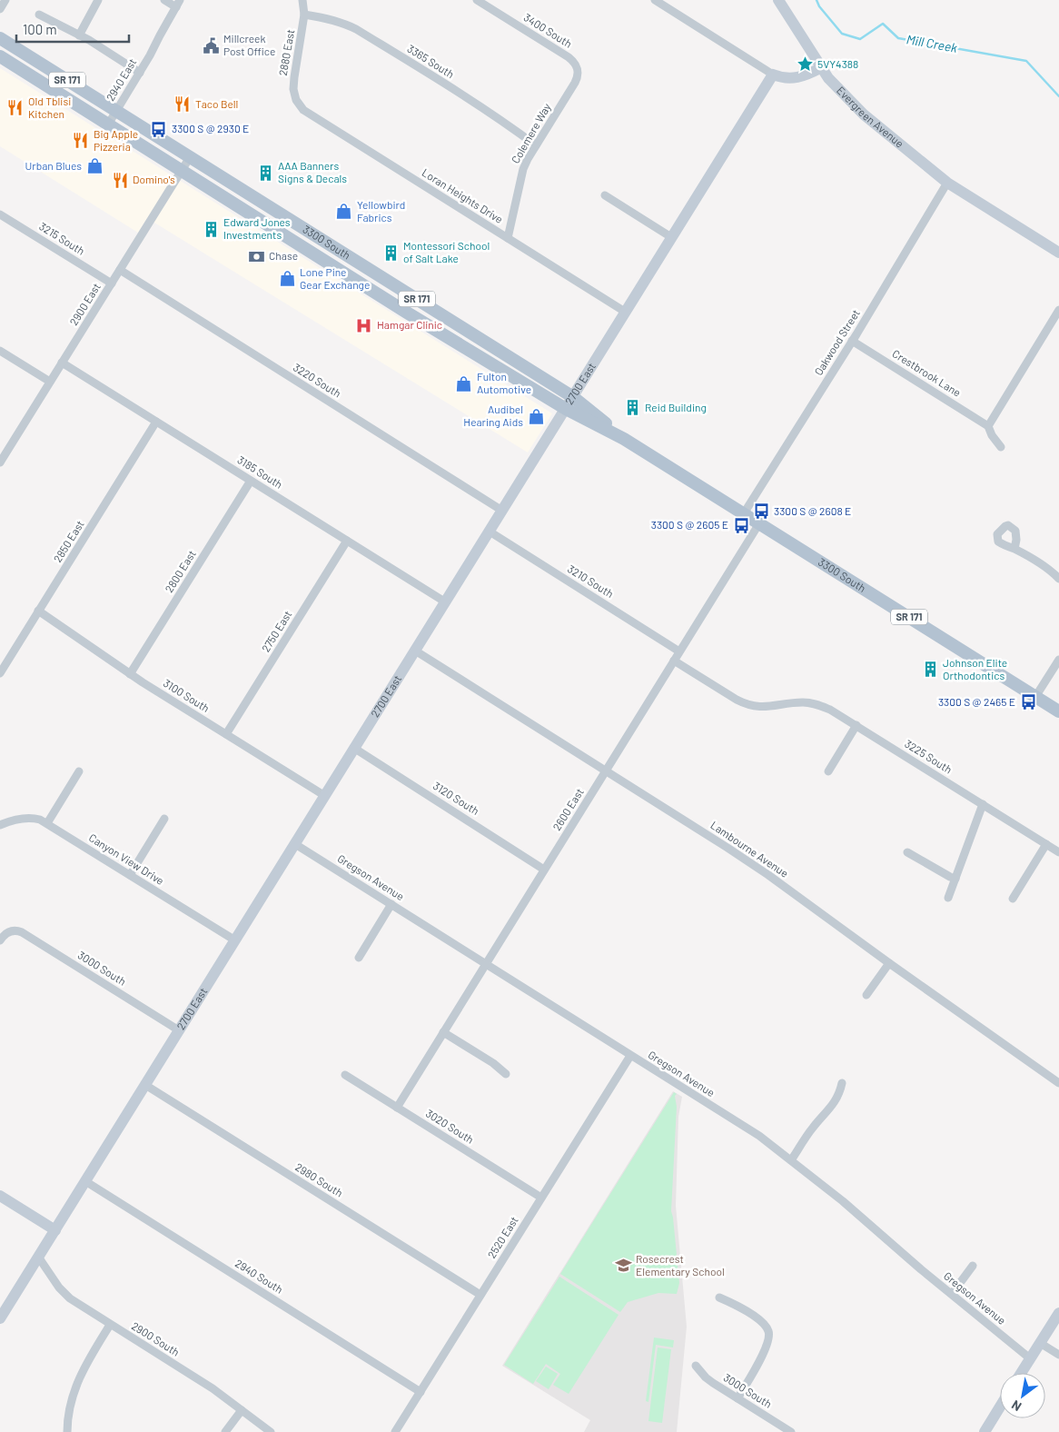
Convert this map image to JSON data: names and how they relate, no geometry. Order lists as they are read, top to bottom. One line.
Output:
{"streets":{"main road":["SR 171","3300 South"],"street":["3400 South","2880 East","3365 South","2940 East","Evergreen Avenue","Colemere Way","Loran Heights Drive","3215 South","2900 East","Oakwood Street","Crestbrook Lane","3220 South","2700 East","3185 South","2850 East","2800 East","3210 South","2750 East","3100 South","3225 South","3120 South","2600 East","Lambourne Avenue","Canyon View Drive","Gregson Avenue","3000 South","3020 South","2980 South","2520 East","2940 South","2900 South"]},"crossings":[["3400 South","Colemere Way"],["2880 East","3365 South"],["2880 East","Loran Heights Drive"],["3365 South","Colemere Way"],["2940 East","3300 South"],["Evergreen Avenue","Oakwood Street"],["Colemere Way","Loran Heights Drive"],["Loran Heights Drive","2700 East"],["3215 South","2900 East"],["3300 South","2900 East"],["3300 South","Oakwood Street"],["3300 South","2700 East"],["3300 South","2600 East"],["2900 East","3220 South"],["2900 East","3185 South"],["Oakwood Street","Crestbrook Lane"],["3220 South","2700 East"],["2700 East","3185 South"],["2700 East","3210 South"],["2700 East","3100 South"],["2700 East","3120 South"],["2700 East","Lambourne Avenue"],["2700 East","Canyon View Drive"],["2700 East","Gregson Avenue"],["2700 East","3000 South"],["2700 East","2980 South"],["2700 East","2940 South"],["2700 East","2900 South"],["3185 South","2850 East"],["3185 South","2800 East"],["3185 South","2750 East"],["2850 East","3100 South"],["2800 East","3100 South"],["3210 South","2600 East"],["2750 East","3100 South"],["3225 South","2600 East"],["3120 South","2600 East"],["2600 East","Lambourne Avenue"],["2600 East","Gregson Avenue"],["2600 East","3020 South"],["Gregson Avenue","2520 East"],["3020 South","2520 East"],["2980 South","2520 East"],["2520 East","2940 South"]],"water":["Mill Creek"],"places":{"public building":["Millcreek Post Office"],"place":["5VY4388"],"restaurant":["Taco Bell","Old Tblisi Kitchen","Big Apple Pizzeria","Domino's"],"bus stop":["3300 S @ 2930 E","3300 S @ 2608 E","3300 S @ 2605 E","3300 S @ 2465 E"],"shop":["Urban Blues","Yellowbird Fabrics","Lone Pine Gear Exchange","Fulton Automotive","Audibel Hearing Aids"],"building":["AAA Banners Signs & Decals","Edward Jones Investments","Montessori School of Salt Lake","Reid Building","Johnson Elite Orthodontics"],"bank":["Chase"],"hospital":["Hamgar Clinic"],"school or university":["Rosecrest Elementary School"]},"scale_bar":"100 m","north":"bottom left"}
